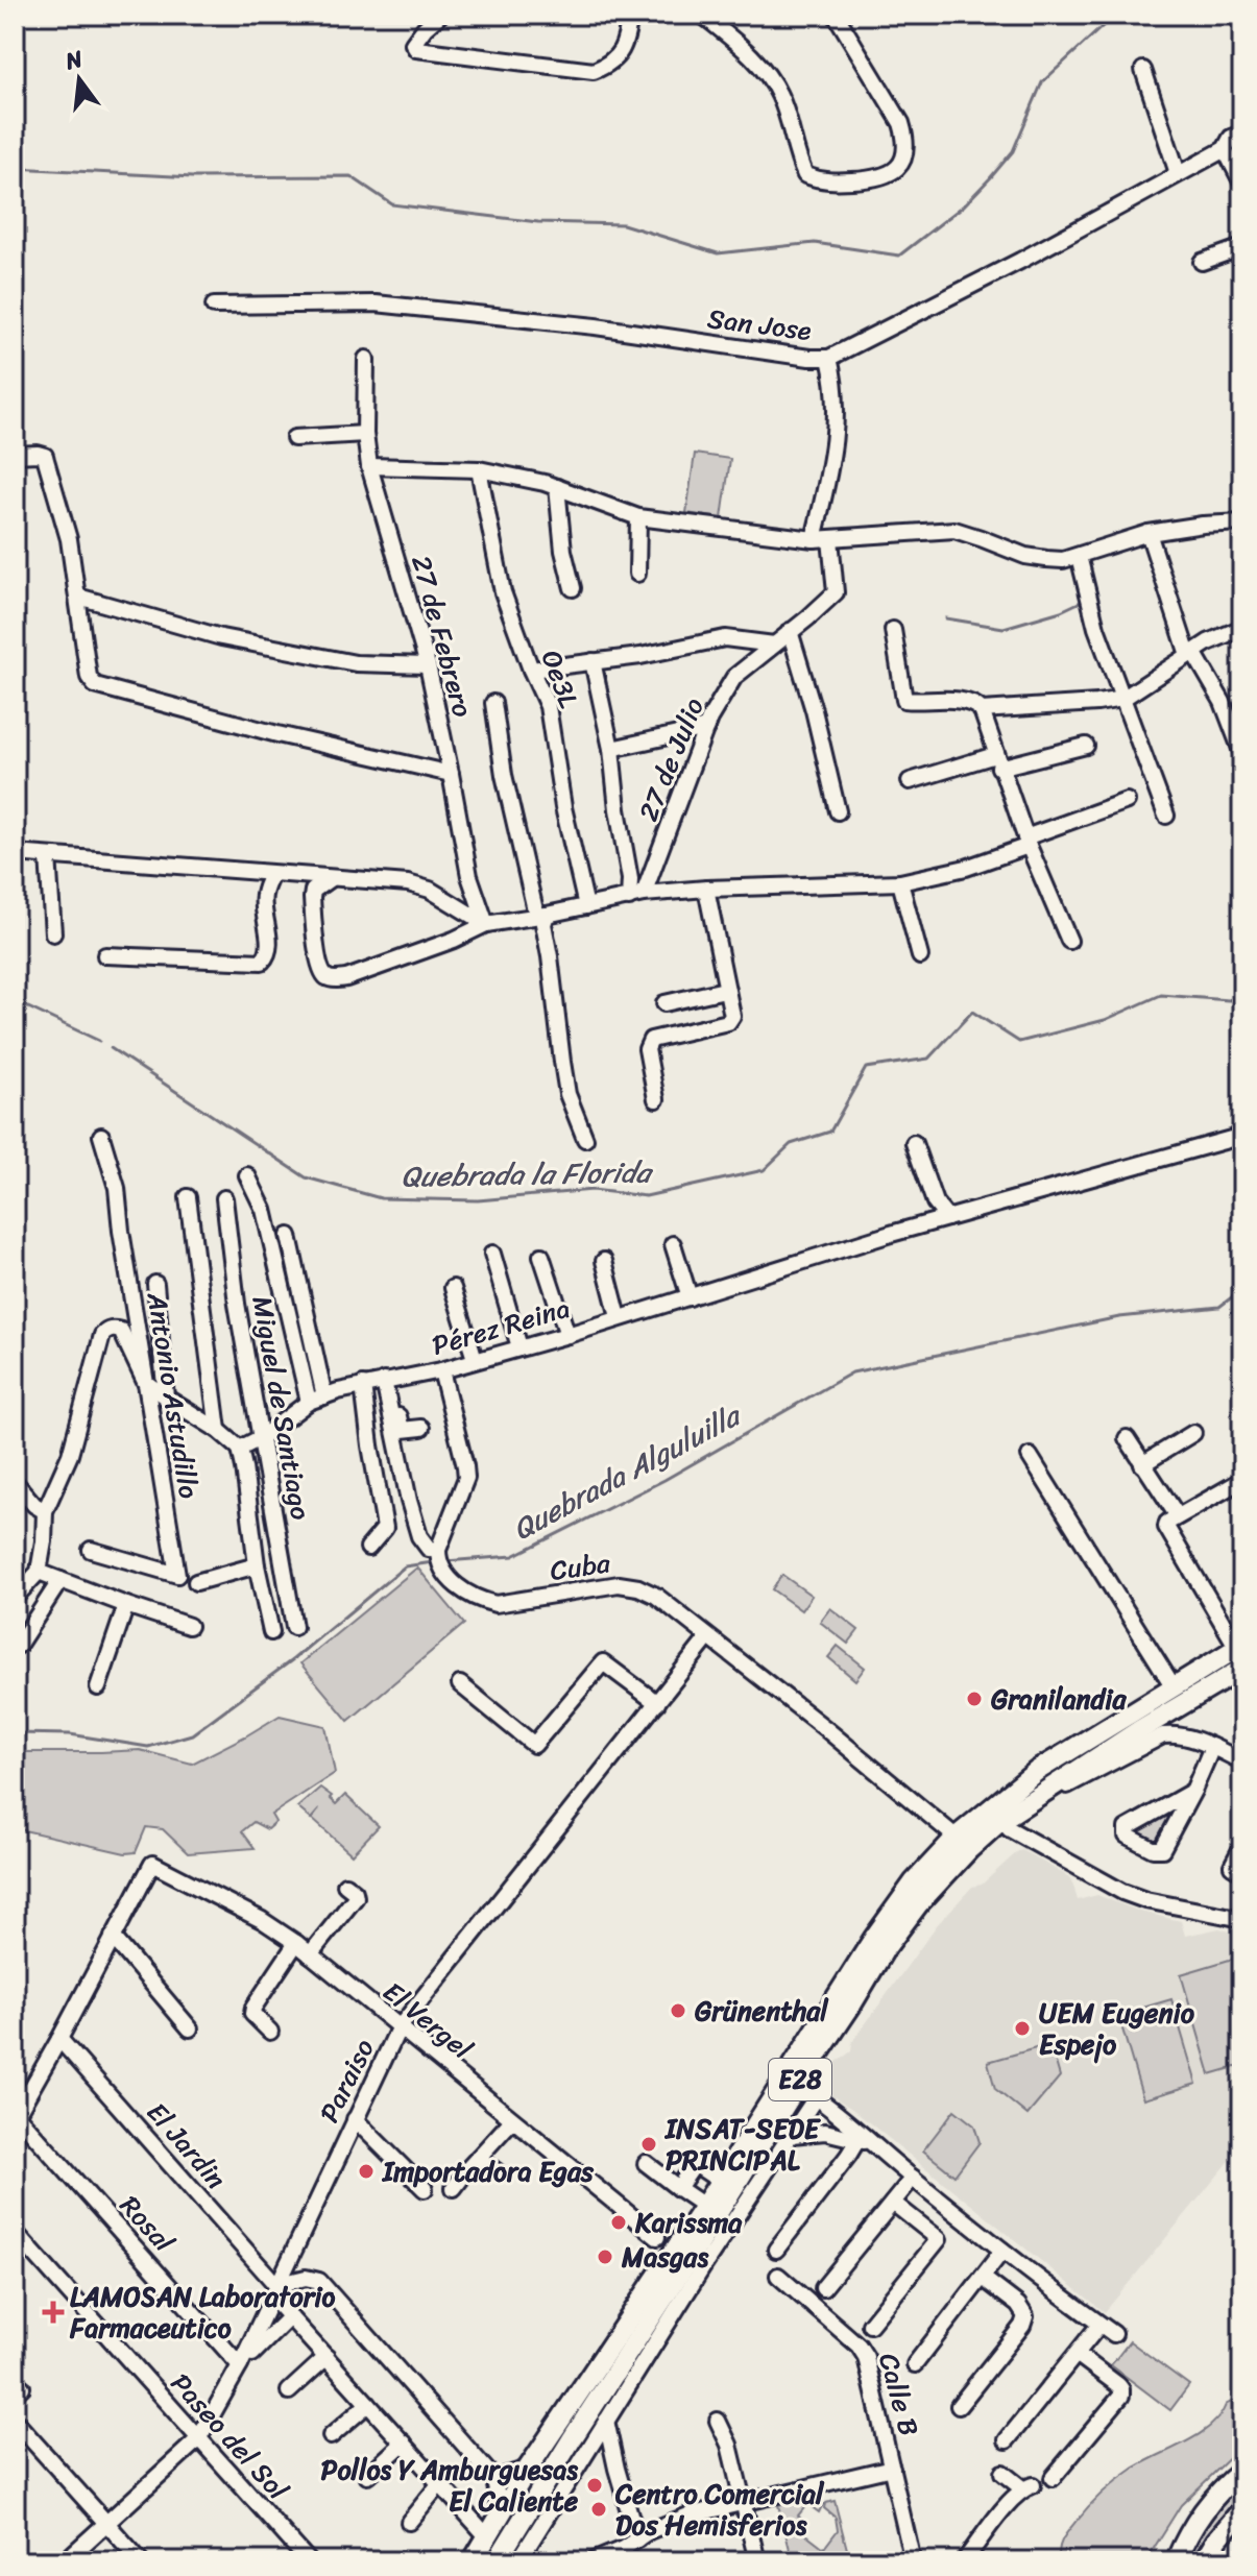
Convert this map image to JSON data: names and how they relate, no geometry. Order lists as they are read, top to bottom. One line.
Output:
{"streets":{"main road":["E28"],"street":["San Jose","27 de Febrero","Oe3L","27 de Julio","Pérez Reina","Antonio Astudillo","Miguel de Santiago","Cuba","El Vergel","Paraiso","El Jardin","Rosal","Calle B","Paseo del Sol"]},"crossings":[["Pérez Reina","Miguel de Santiago"],["Pérez Reina","Cuba"],["Cuba","E28"],["Cuba","Paraiso"],["El Vergel","Paraiso"],["E28","El Jardin"],["Paraiso","El Jardin"],["Paraiso","Rosal"],["Paraiso","Paseo del Sol"]],"water":["Quebrada la Florida","Quebrada Alguluilla"],"places":{"other":["Granilandia","Grünenthal","UEM Eugenio Espejo","INSAT-SEDE PRINCIPAL","Importadora Egas","Karissma","Masgas","Pollos Y Amburguesas El Caliente","Centro Comercial Dos Hemisferios"],"health":["LAMOSAN Laboratorio Farmaceutico"]},"north":"top"}
